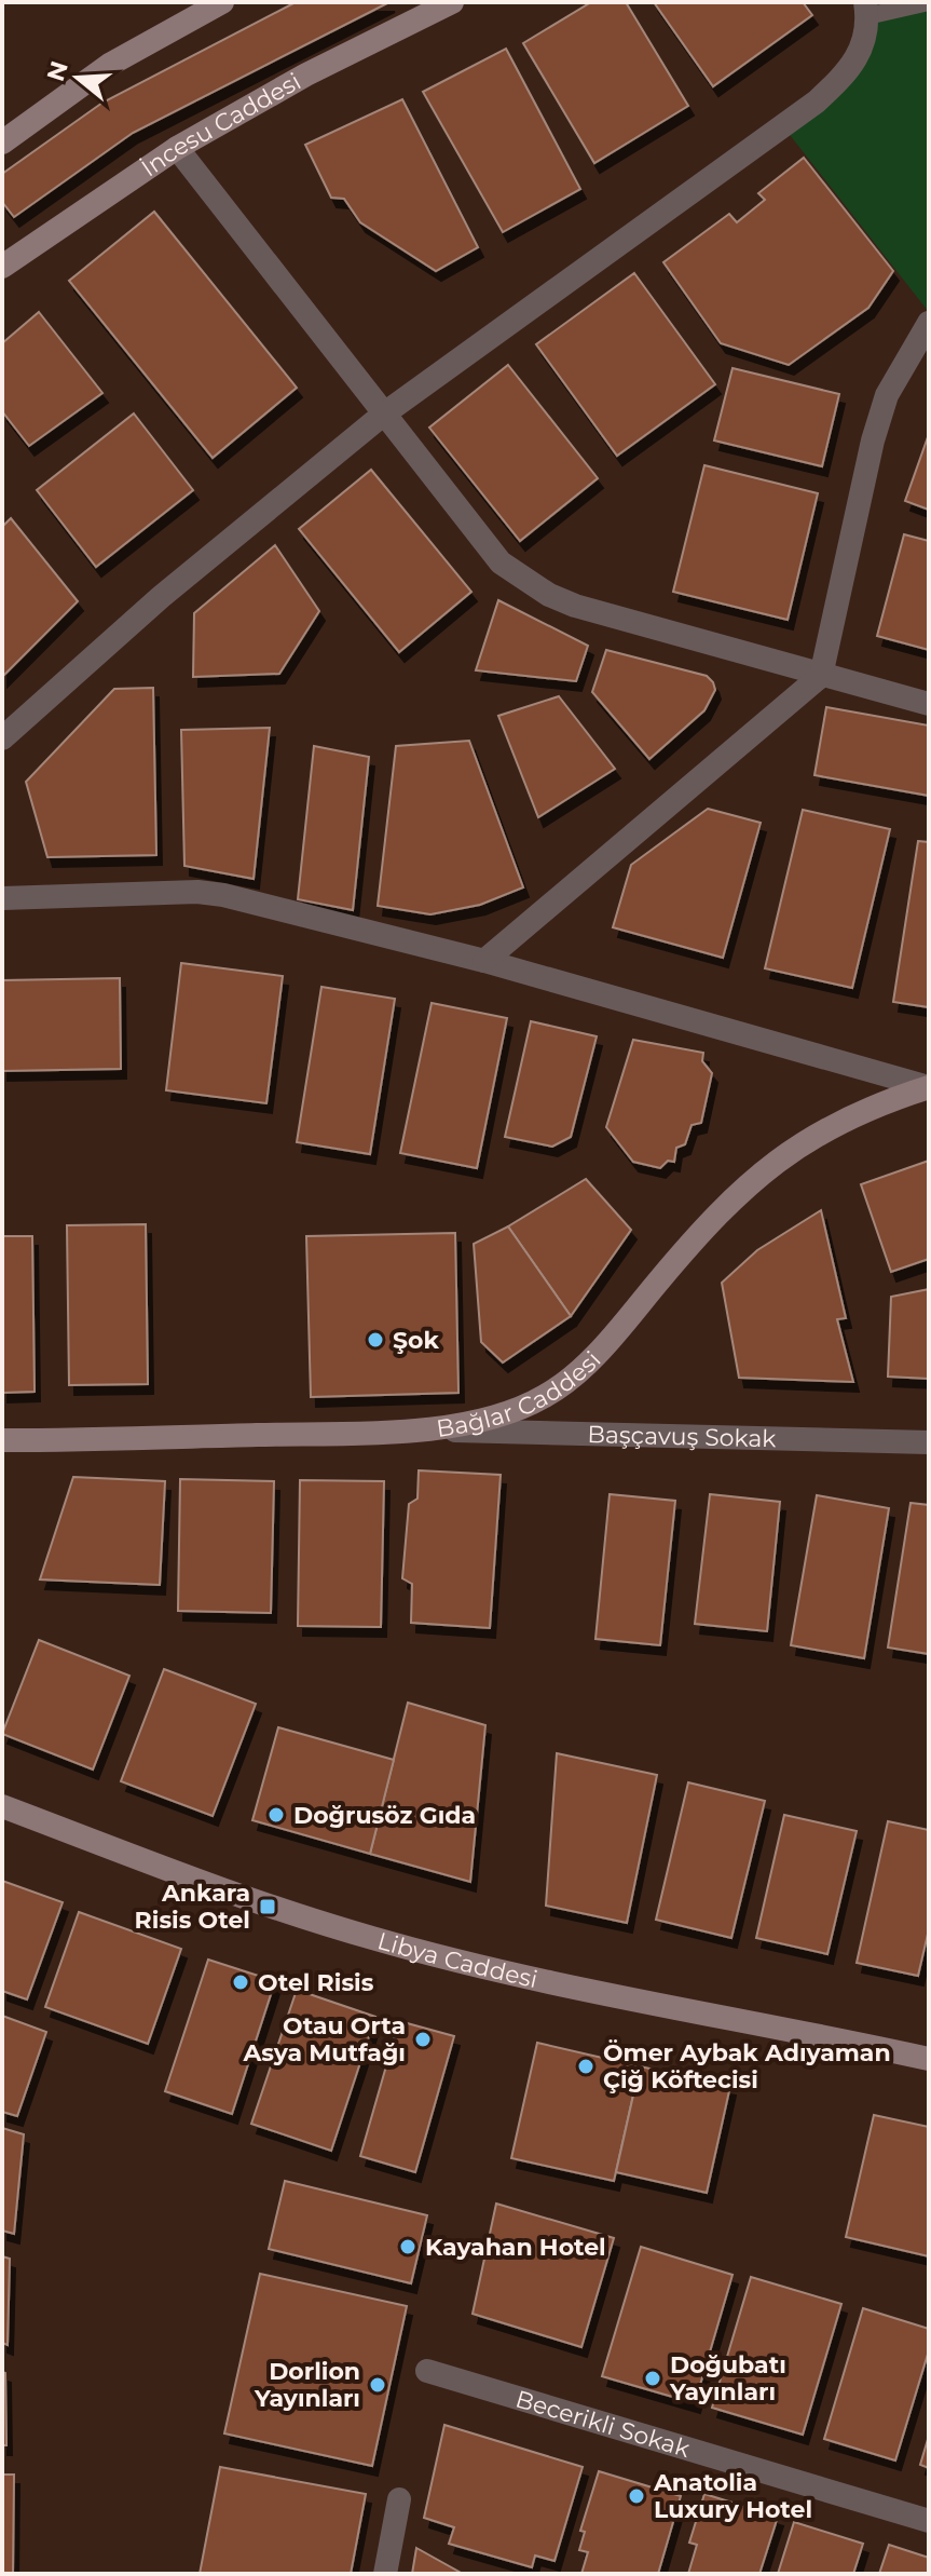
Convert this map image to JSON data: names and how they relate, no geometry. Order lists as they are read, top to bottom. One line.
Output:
{"streets":{"main road":["İncesu Caddesi","Bağlar Caddesi","Libya Caddesi"],"street":["Başçavuş Sokak","Becerikli Sokak"]},"crossings":[["Bağlar Caddesi","Başçavuş Sokak"]],"places":{"other":["Şok","Doğrusöz Gıda","Otel Risis","Otau Orta Asya Mutfağı","Ömer Aybak Adıyaman Çiğ Köftecisi","Kayahan Hotel","Doğubatı Yayınları","Dorlion Yayınları","Anatolia Luxury Hotel"],"transit":["Ankara Risis Otel"]},"north":"left"}
